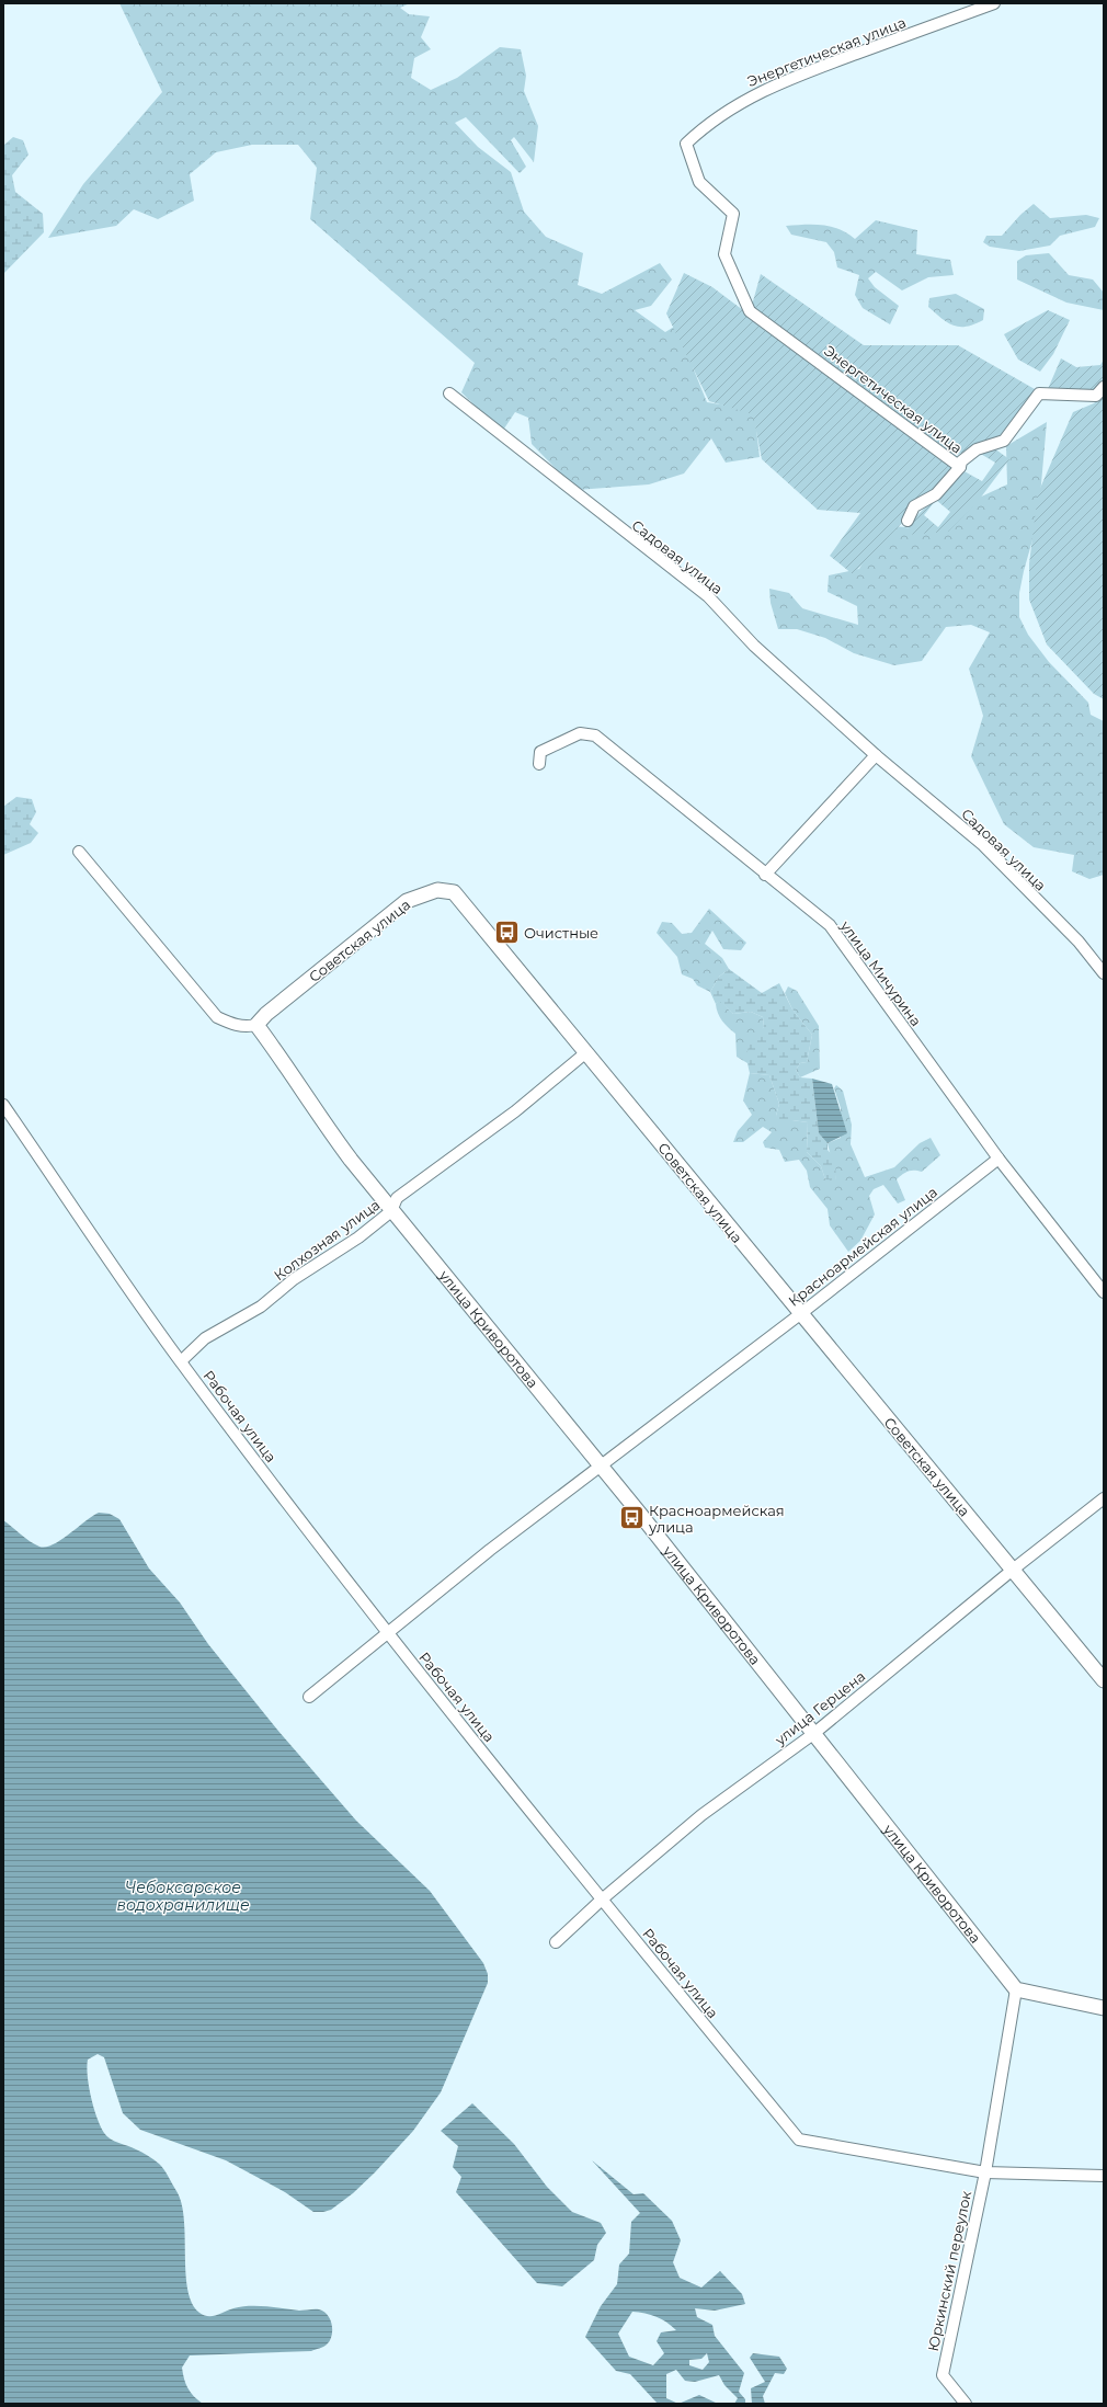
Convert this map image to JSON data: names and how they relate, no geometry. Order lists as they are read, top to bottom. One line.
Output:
{"streets":{"street":["Энергетическая улица","Садовая улица","Советская улица","улица Мичурина","Колхозная улица","Красноармейская улица","улица Криворотова","Рабочая улица","улица Герцена","Юркинский переулок"]},"crossings":[["Советская улица","Колхозная улица"],["Советская улица","Красноармейская улица"],["Советская улица","улица Криворотова"],["Советская улица","улица Герцена"],["улица Мичурина","Красноармейская улица"],["Колхозная улица","улица Криворотова"],["Колхозная улица","Рабочая улица"],["Красноармейская улица","улица Криворотова"],["Красноармейская улица","Рабочая улица"],["улица Криворотова","улица Герцена"],["улица Криворотова","Юркинский переулок"],["Рабочая улица","улица Герцена"],["Рабочая улица","Юркинский переулок"]],"water":["Чебоксарское водохранилище"],"places":{"bus stop":["Очистные","Красноармейская улица"]}}
